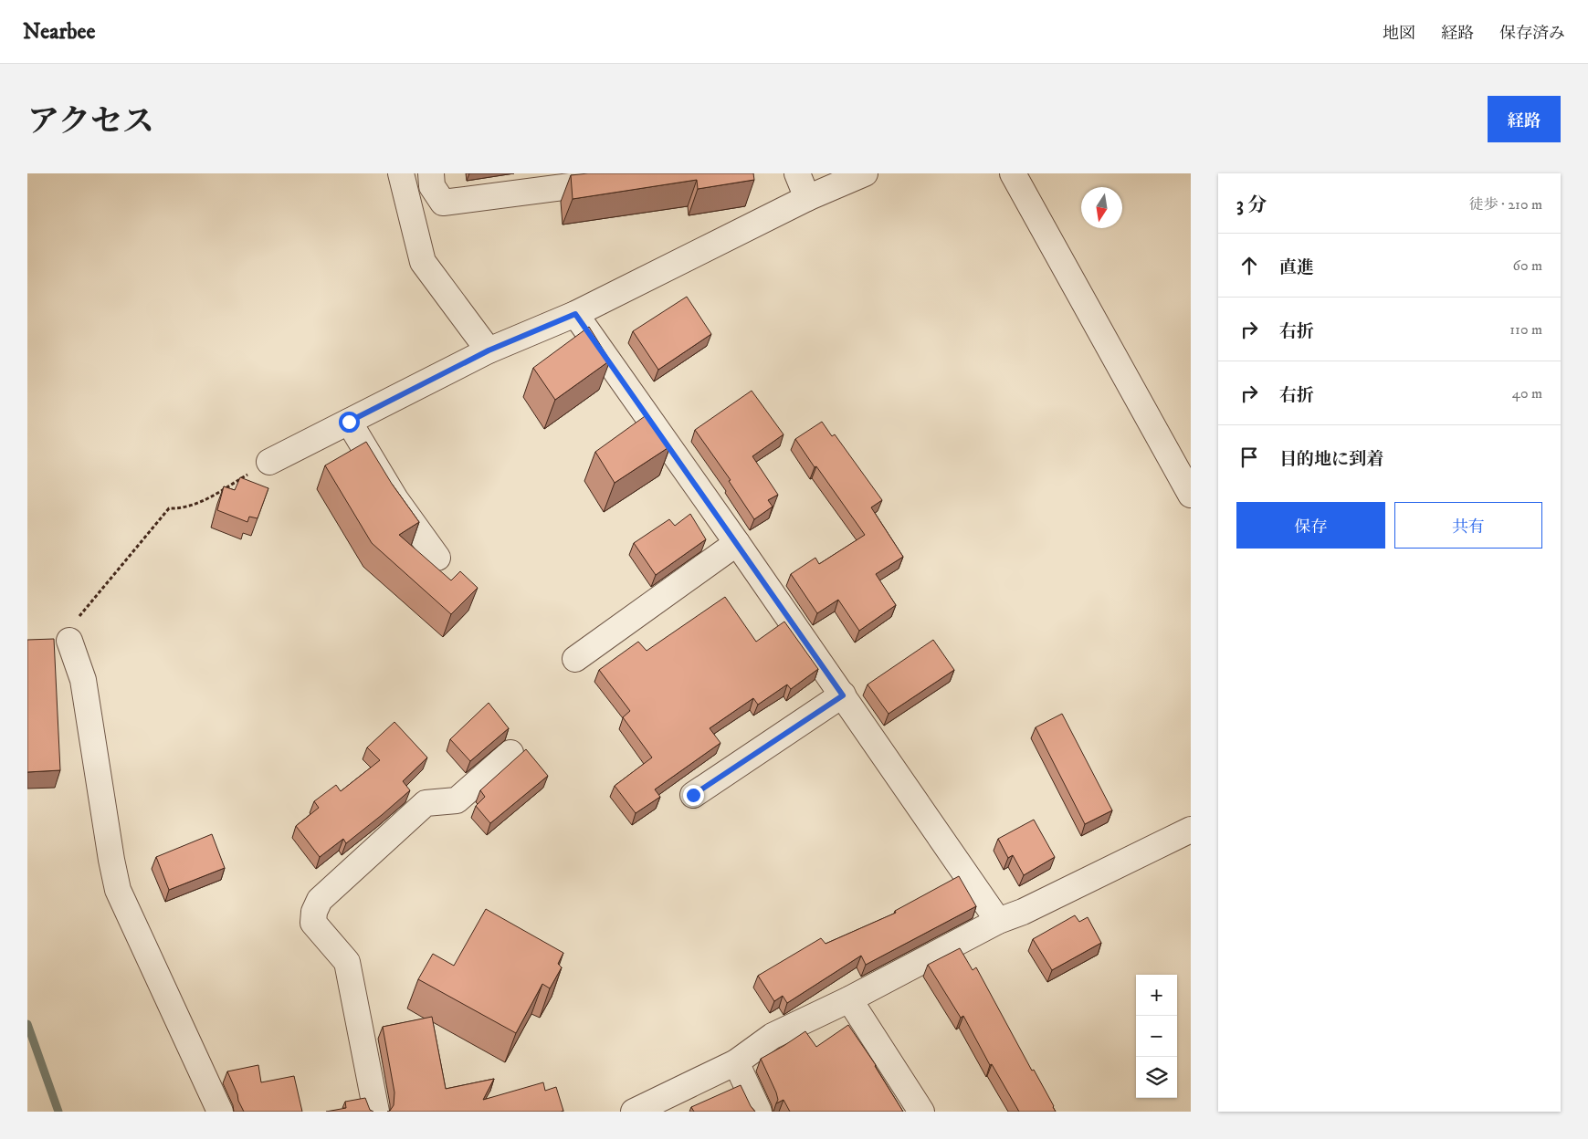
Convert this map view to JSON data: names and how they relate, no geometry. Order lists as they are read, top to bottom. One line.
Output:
{"north":"bottom","page":{"header":"Nearbee","nav":["地図","経路","保存済み"],"title":"アクセス","buttons":["経路",["保存","共有"]],"heading":["3 分","徒歩 · 210 m"],"list":[["直進","60 m"],["右折","110 m"],["右折","40 m"],"目的地に到着"],"map_buttons":["+","−"]}}
